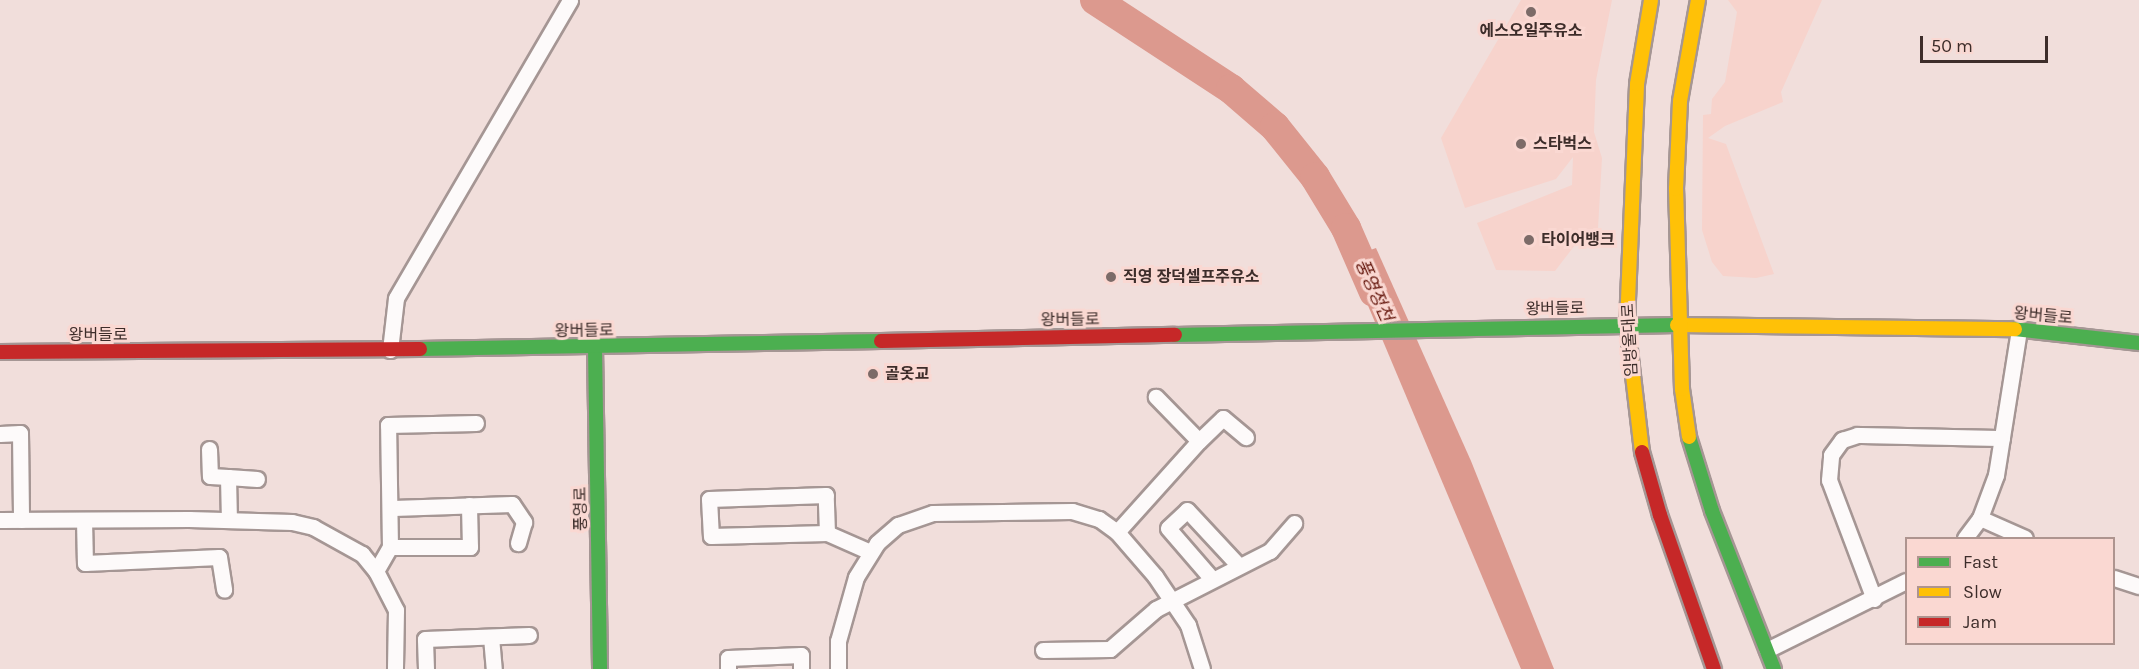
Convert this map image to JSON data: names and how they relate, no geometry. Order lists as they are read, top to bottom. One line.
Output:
{"streets":{"main road":["왕버들로","임방울대로","풍영로"]},"crossings":[["왕버들로","임방울대로"],["왕버들로","풍영로"]],"water":["풍영정천"],"places":["에스오일주유소","스타벅스","타이어뱅크","직영 장덕셀프주유소","골옷교"],"legend":["Fast","Slow","Jam"],"scale_bar":"50 m"}
